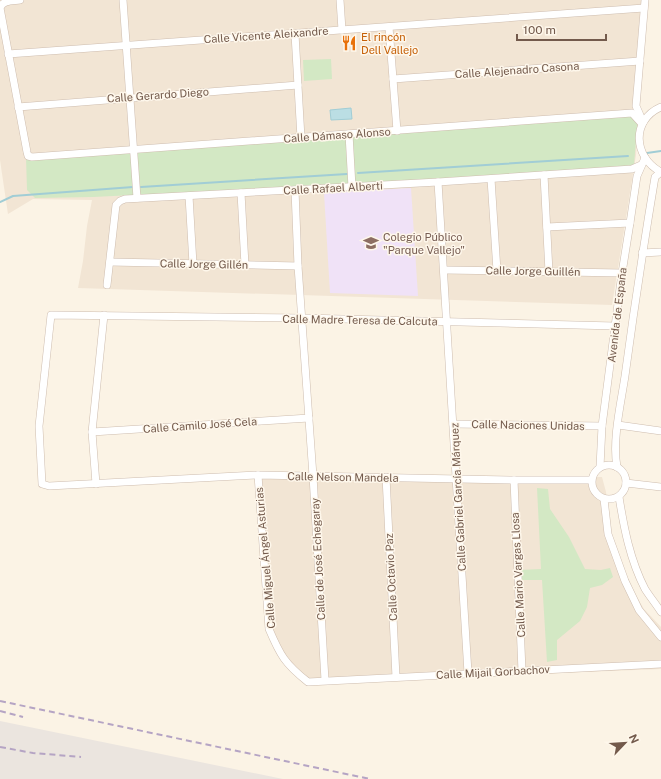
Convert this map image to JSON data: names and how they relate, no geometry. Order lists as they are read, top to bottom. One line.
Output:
{"streets":{"street":["Calle Vicente Aleixandre","Calle Alejenadro Casona","Calle Gerardo Diego","Calle Dámaso Alonso","Calle Rafael Alberti","Calle Jorge Gillén","Calle Jorge Guillén","Avenida de España","Calle Madre Teresa de Calcuta","Calle Camilo José Cela","Calle Naciones Unidas","Calle Nelson Mandela","Calle Gabriel García Márquez","Calle Miguel Ángel Asturias","Calle de José Echegaray","Calle Mario Vargas Llosa","Calle Octavio Paz","Calle Mijail Gorbachov"]},"crossings":[["Calle Gerardo Diego","Calle Dámaso Alonso"],["Calle Rafael Alberti","Calle Jorge Gillén"],["Calle Rafael Alberti","Avenida de España"],["Calle Rafael Alberti","Calle Gabriel García Márquez"],["Calle Rafael Alberti","Calle de José Echegaray"],["Calle Jorge Gillén","Calle de José Echegaray"],["Calle Jorge Guillén","Avenida de España"],["Calle Jorge Guillén","Calle Gabriel García Márquez"],["Avenida de España","Calle Madre Teresa de Calcuta"],["Avenida de España","Calle Naciones Unidas"],["Avenida de España","Calle Nelson Mandela"],["Calle Madre Teresa de Calcuta","Calle Nelson Mandela"],["Calle Madre Teresa de Calcuta","Calle Gabriel García Márquez"],["Calle Madre Teresa de Calcuta","Calle de José Echegaray"],["Calle Camilo José Cela","Calle de José Echegaray"],["Calle Naciones Unidas","Calle Gabriel García Márquez"],["Calle Nelson Mandela","Calle Gabriel García Márquez"],["Calle Nelson Mandela","Calle Miguel Ángel Asturias"],["Calle Nelson Mandela","Calle de José Echegaray"],["Calle Nelson Mandela","Calle Mario Vargas Llosa"],["Calle Nelson Mandela","Calle Octavio Paz"],["Calle Gabriel García Márquez","Calle Mijail Gorbachov"],["Calle Miguel Ángel Asturias","Calle de José Echegaray"],["Calle Miguel Ángel Asturias","Calle Mijail Gorbachov"],["Calle de José Echegaray","Calle Mijail Gorbachov"],["Calle Mario Vargas Llosa","Calle Mijail Gorbachov"],["Calle Octavio Paz","Calle Mijail Gorbachov"]],"places":{"restaurant":["El rincón Dell Vallejo"],"school or university":["Colegio Público \"Parque Vallejo\""]},"scale_bar":"100 m","north":"top right"}
